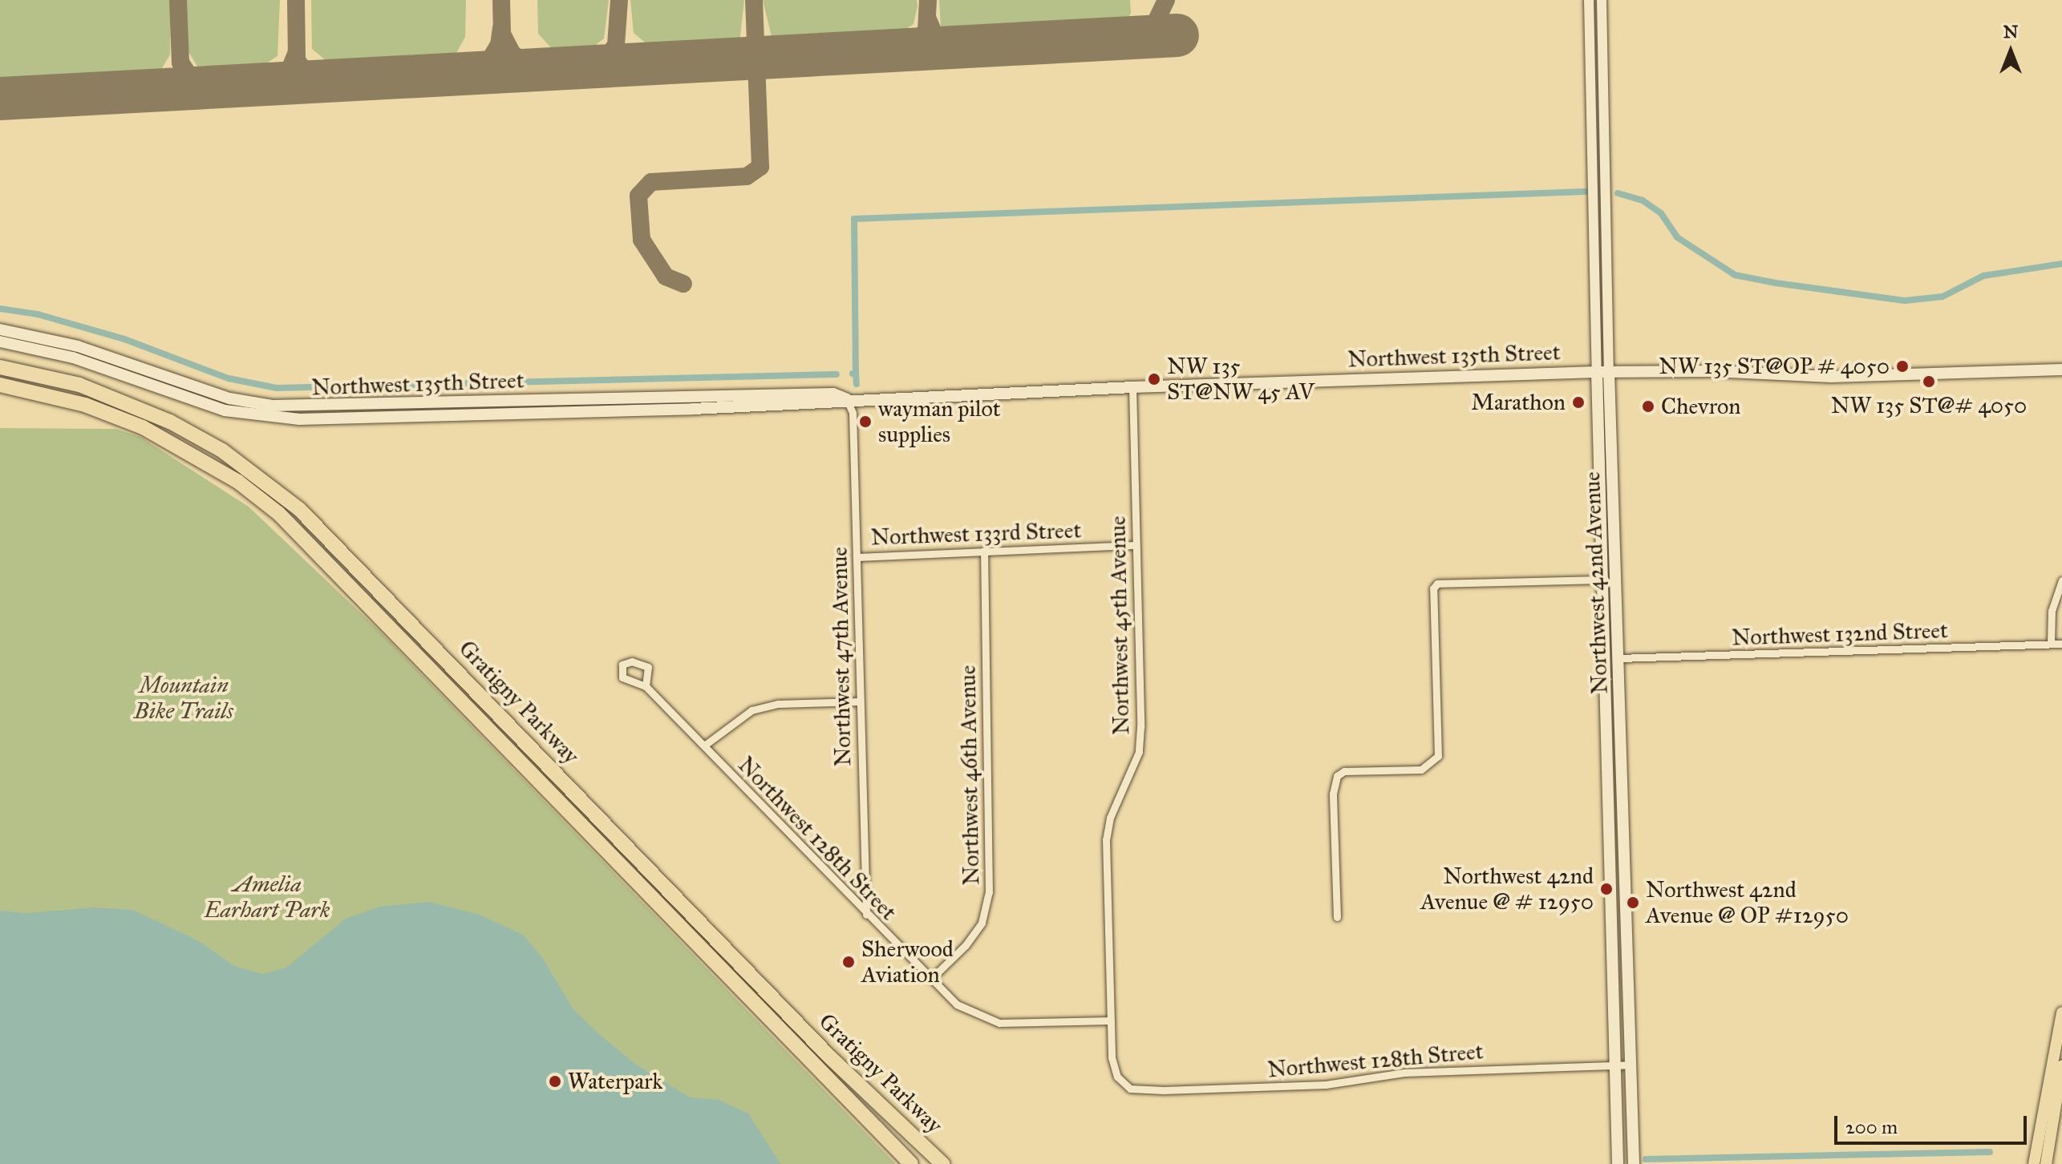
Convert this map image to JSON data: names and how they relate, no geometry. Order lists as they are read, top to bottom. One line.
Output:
{"streets":{"highway":["Gratigny Parkway"],"main road":["Northwest 135th Street","Northwest 42nd Avenue"],"street":["Northwest 133rd Street","Northwest 45th Avenue","Northwest 132nd Street","Northwest 47th Avenue","Northwest 46th Avenue","Northwest 128th Street"]},"crossings":[["Northwest 135th Street","Northwest 42nd Avenue"],["Northwest 135th Street","Northwest 45th Avenue"],["Northwest 135th Street","Northwest 47th Avenue"],["Northwest 133rd Street","Northwest 45th Avenue"],["Northwest 133rd Street","Northwest 47th Avenue"],["Northwest 133rd Street","Northwest 46th Avenue"],["Northwest 42nd Avenue","Northwest 132nd Street"],["Northwest 42nd Avenue","Northwest 128th Street"],["Northwest 45th Avenue","Northwest 128th Street"],["Northwest 47th Avenue","Northwest 128th Street"],["Northwest 46th Avenue","Northwest 128th Street"]],"parks":["Mountain Bike Trails","Amelia Earhart Park"],"places":["NW 135 ST@OP # 4050","NW 135 ST@NW 45 AV","NW 135 ST@# 4050","Marathon","Chevron","wayman pilot supplies","Northwest 42nd Avenue @ # 12950","Northwest 42nd Avenue @ OP #12950","Sherwood Aviation","Waterpark"],"scale_bar":"200 m","north":"top"}
